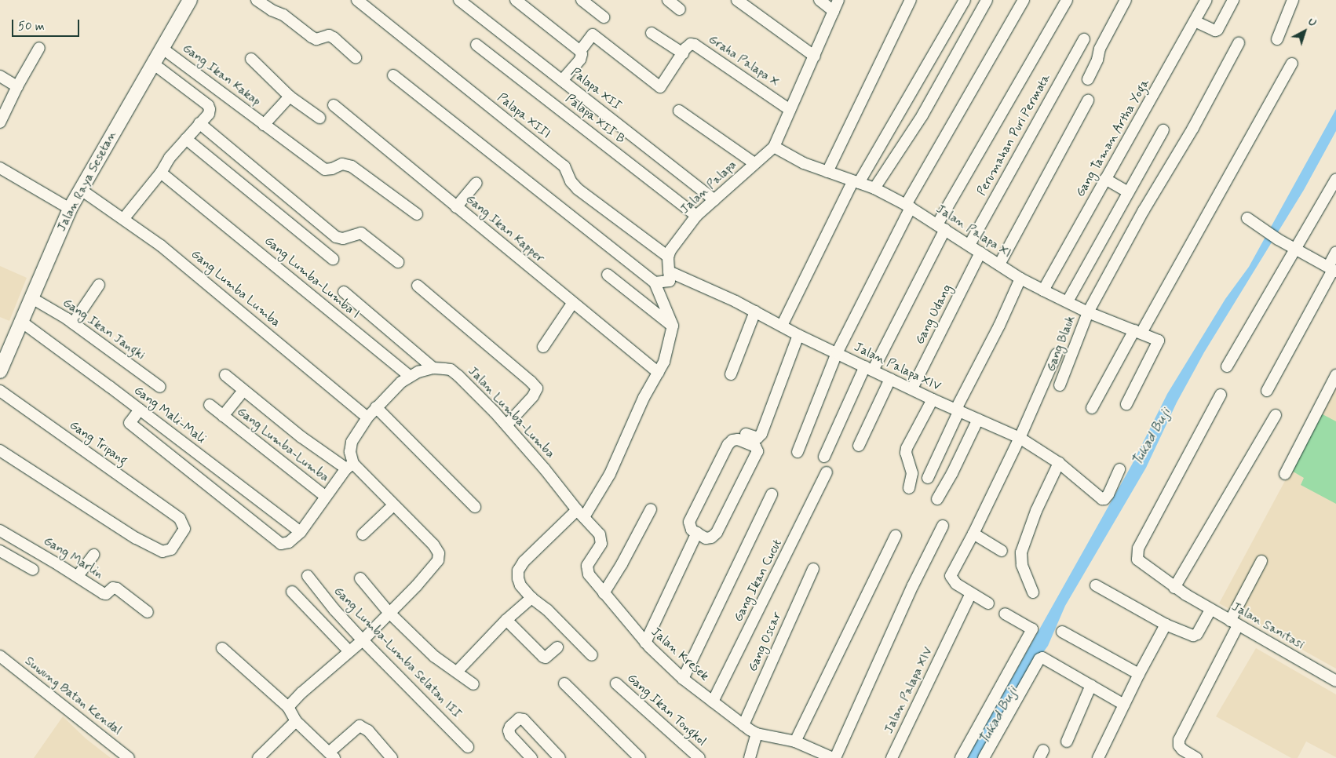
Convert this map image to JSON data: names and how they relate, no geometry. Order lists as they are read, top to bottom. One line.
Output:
{"streets":{"main road":["Jalan Raya Sesetan"],"street":["Graha Palapa X","Gang Ikan Kakap","Palapa XII","Palapa XIII","Palapa XII B","Perumahan Puri Permata","Gang Taman Artha Yoga","Jalan Palapa","Gang Ikan Kapper","Jalan Palapa XI","Gang Lumba-Lumba I","Gang Lumba Lumba","Gang Udang","Gang Ikan Jangki","Gang Blauk","Jalan Palapa XIV","Jalan Lumba-Lumba","Gang Mali-Mali","Gang Tripang","Gang Lumba-Lumba","Gang Marlin","Gang Ikan Cucut","Jalan Sanitasi","Gang Oscar","Gang Lumba-Lumba Selatan III","Jalan Kresek","Suwung Batan Kendal","Gang Ikan Tongkol"]},"crossings":[["Graha Palapa X","Jalan Palapa"],["Gang Ikan Kakap","Jalan Raya Sesetan"],["Palapa XII","Jalan Palapa"],["Palapa XIII","Jalan Palapa"],["Palapa XII B","Jalan Palapa"],["Perumahan Puri Permata","Jalan Palapa XI"],["Gang Taman Artha Yoga","Jalan Palapa XI"],["Jalan Raya Sesetan","Gang Lumba Lumba"],["Jalan Raya Sesetan","Gang Ikan Jangki"],["Jalan Raya Sesetan","Gang Mali-Mali"],["Jalan Palapa","Jalan Palapa XI"],["Jalan Palapa XI","Gang Udang"],["Jalan Palapa XI","Gang Blauk"],["Gang Lumba-Lumba I","Jalan Lumba-Lumba"],["Gang Lumba Lumba","Jalan Lumba-Lumba"],["Gang Udang","Jalan Palapa XIV"],["Jalan Lumba-Lumba","Gang Lumba-Lumba"],["Jalan Lumba-Lumba","Jalan Kresek"],["Gang Mali-Mali","Gang Lumba-Lumba"],["Gang Ikan Cucut","Jalan Kresek"],["Gang Oscar","Jalan Kresek"]],"water":["Tukad Buji"],"scale_bar":"50 m","north":"top right"}
